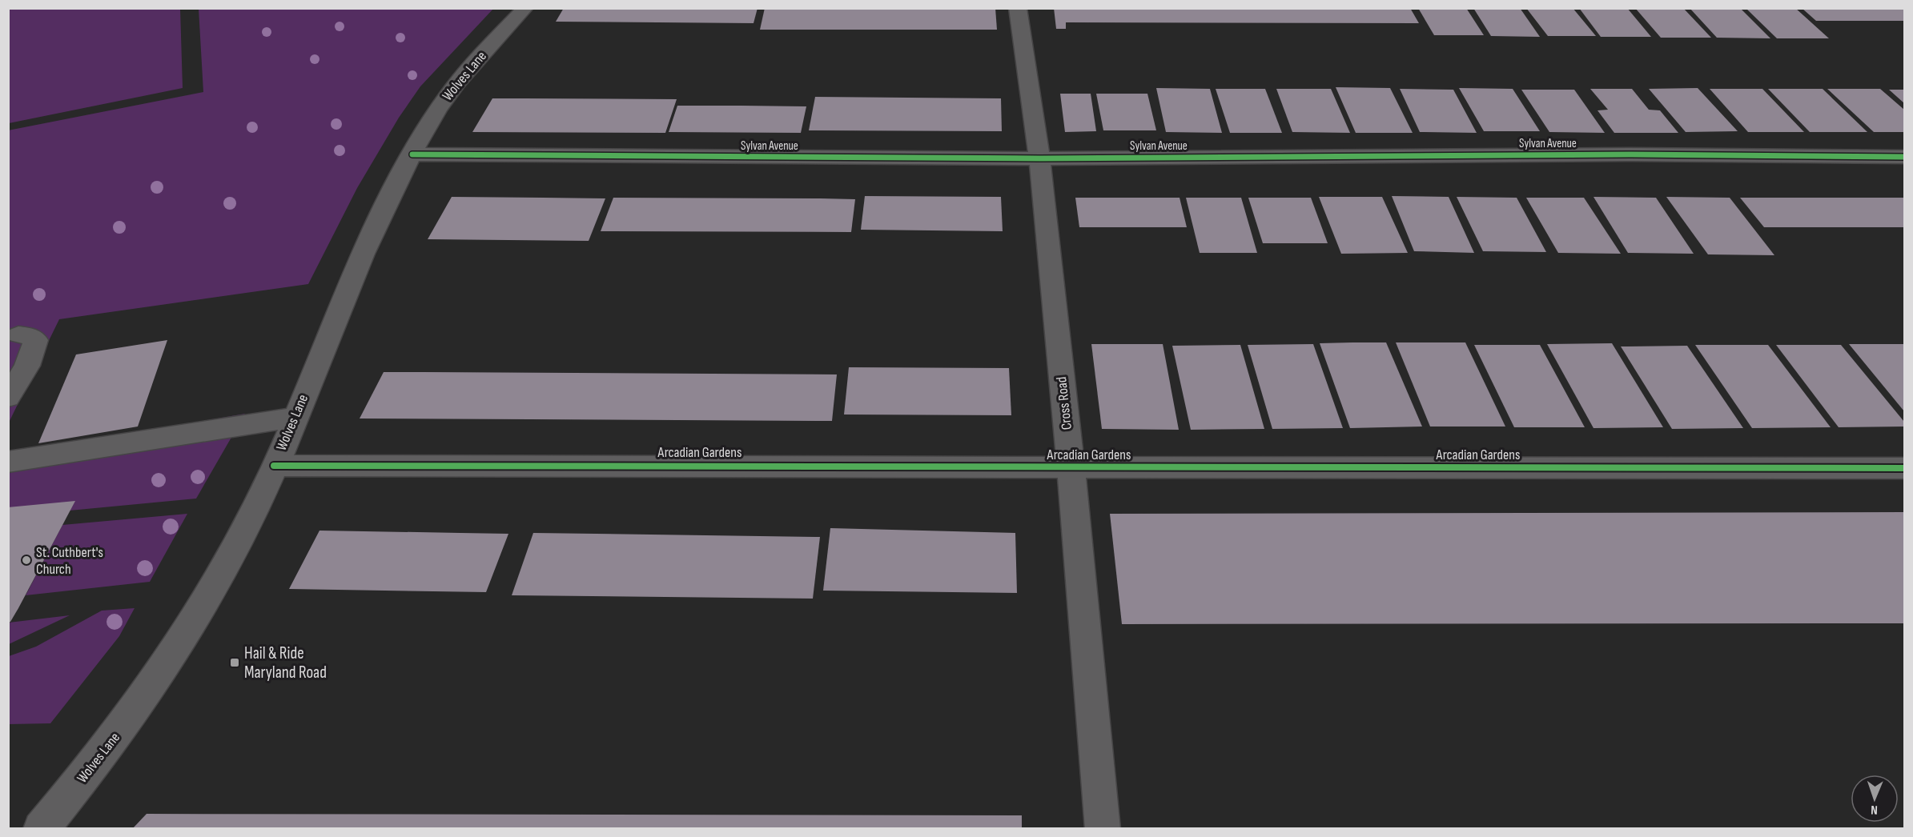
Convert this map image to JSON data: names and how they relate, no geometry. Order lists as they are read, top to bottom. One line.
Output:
{"streets":{"street":["Wolves Lane","Sylvan Avenue","Cross Road","Arcadian Gardens"]},"crossings":[["Wolves Lane","Sylvan Avenue"],["Wolves Lane","Arcadian Gardens"],["Sylvan Avenue","Cross Road"],["Cross Road","Arcadian Gardens"]],"places":{"other":["St. Cuthbert's Church"],"transit":["Hail & Ride Maryland Road"]},"north":"bottom"}
